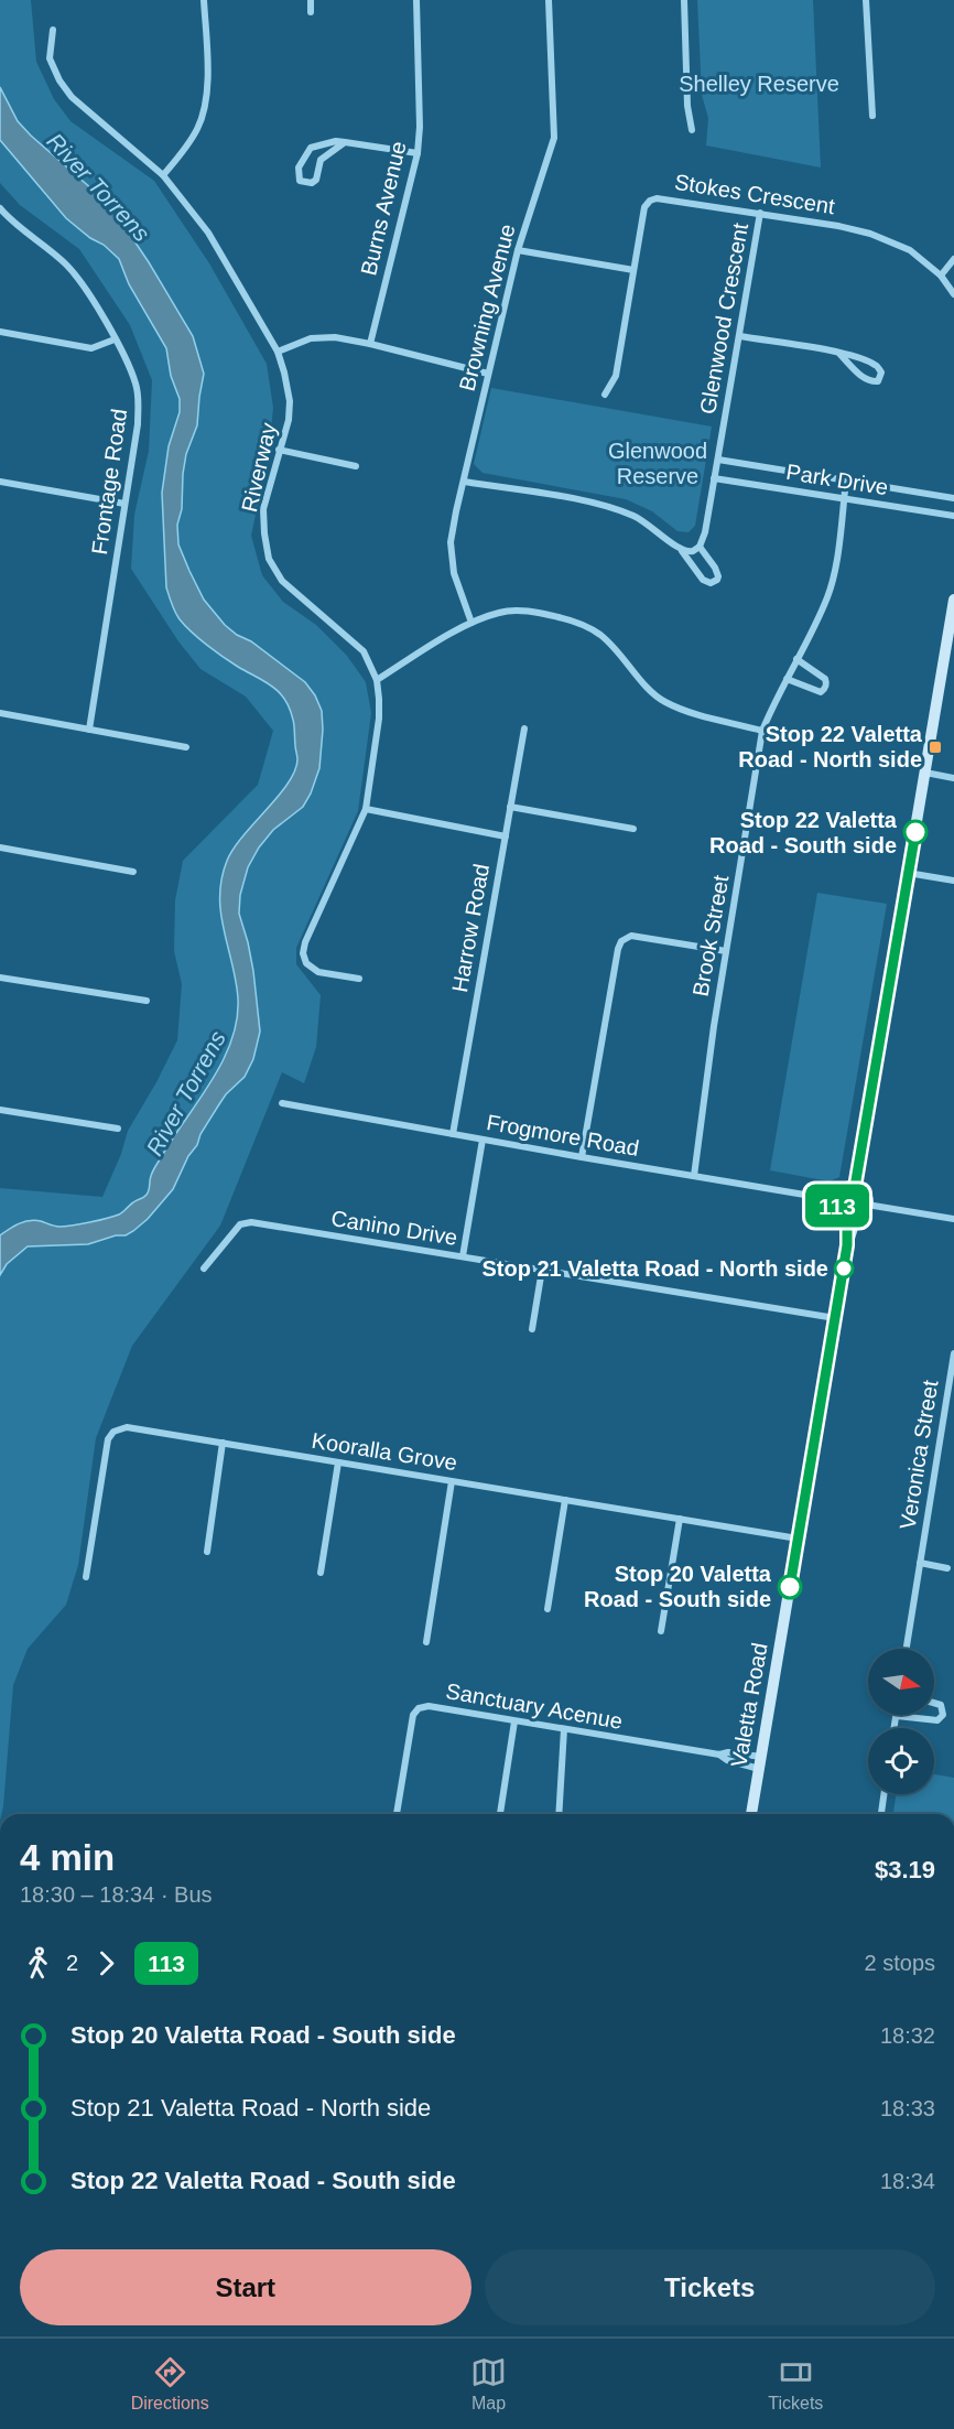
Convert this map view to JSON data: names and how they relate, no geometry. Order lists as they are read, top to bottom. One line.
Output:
{"streets":{"street":["Stokes Crescent","Burns Avenue","Browning Avenue","Glenwood Crescent","Riverway","Park Drive","Frontage Road","Harrow Road","Brook Street","Frogmore Road","Canino Drive","Kooralla Grove","Veronica Street","Valetta Road","Sanctuary Acenue"]},"crossings":[["Stokes Crescent","Glenwood Crescent"],["Glenwood Crescent","Park Drive"],["Park Drive","Brook Street"],["Harrow Road","Frogmore Road"],["Brook Street","Frogmore Road"],["Frogmore Road","Valetta Road"],["Canino Drive","Valetta Road"],["Kooralla Grove","Valetta Road"],["Valetta Road","Sanctuary Acenue"]],"water":["River Torrens"],"parks":["Shelley Reserve","Glenwood Reserve"],"places":{"transit":["Stop 22 Valetta Road - North side"],"other":["Stop 22 Valetta Road - South side","Stop 21 Valetta Road - North side","Stop 20 Valetta Road - South side"]},"lines":["bus line 113"],"north":"right","page":{"on_map":"113","heading":["4 min","18:30 – 18:34 · Bus","$3.19"],"legs":["2","113","2 stops"],"list":[{"name":"Stop 20 Valetta Road - South side","value":"18:32"},{"name":"Stop 21 Valetta Road - North side","value":"18:33"},{"name":"Stop 22 Valetta Road - South side","value":"18:34"}],"buttons":["Start","Tickets"],"tabs":["Directions","Map","Tickets"]}}
